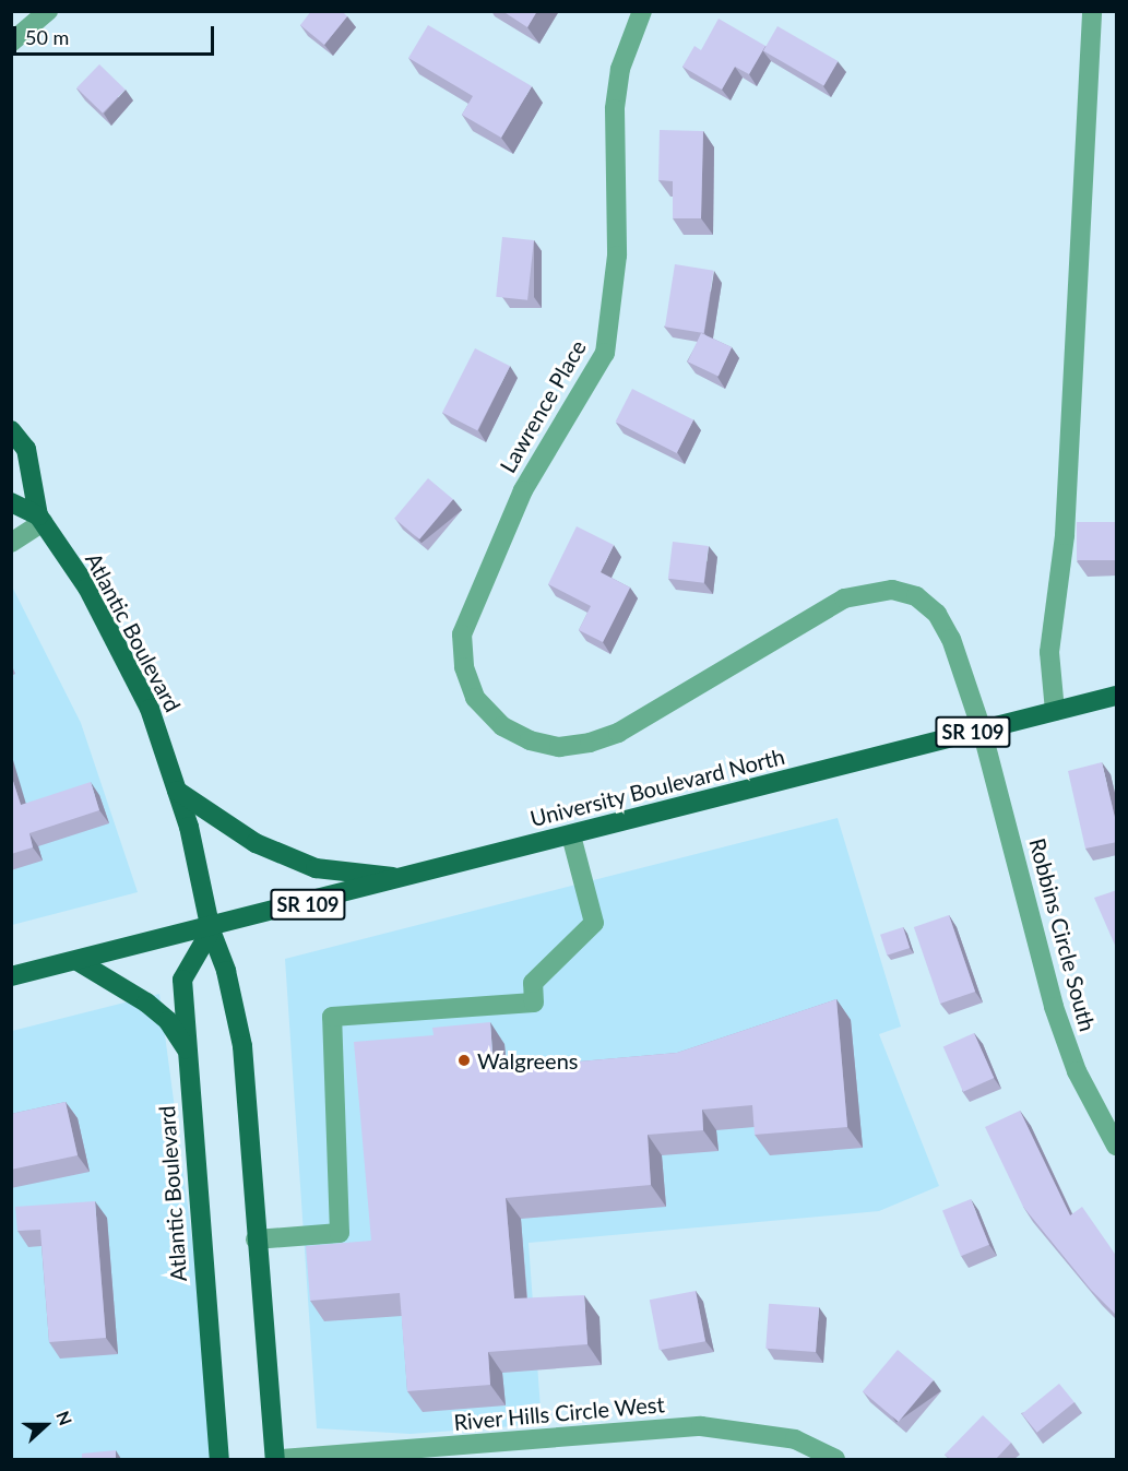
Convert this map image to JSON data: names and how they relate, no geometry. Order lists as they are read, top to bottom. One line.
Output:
{"streets":{"main road":["Atlantic Boulevard","SR 109","University Boulevard North"],"street":["Lawrence Place","Robbins Circle South","River Hills Circle West"]},"crossings":[["Lawrence Place","Robbins Circle South"],["Atlantic Boulevard","SR 109"],["Atlantic Boulevard","University Boulevard North"],["SR 109","University Boulevard North"],["University Boulevard North","Robbins Circle South"]],"places":["Walgreens"],"scale_bar":"50 m","north":"right"}
